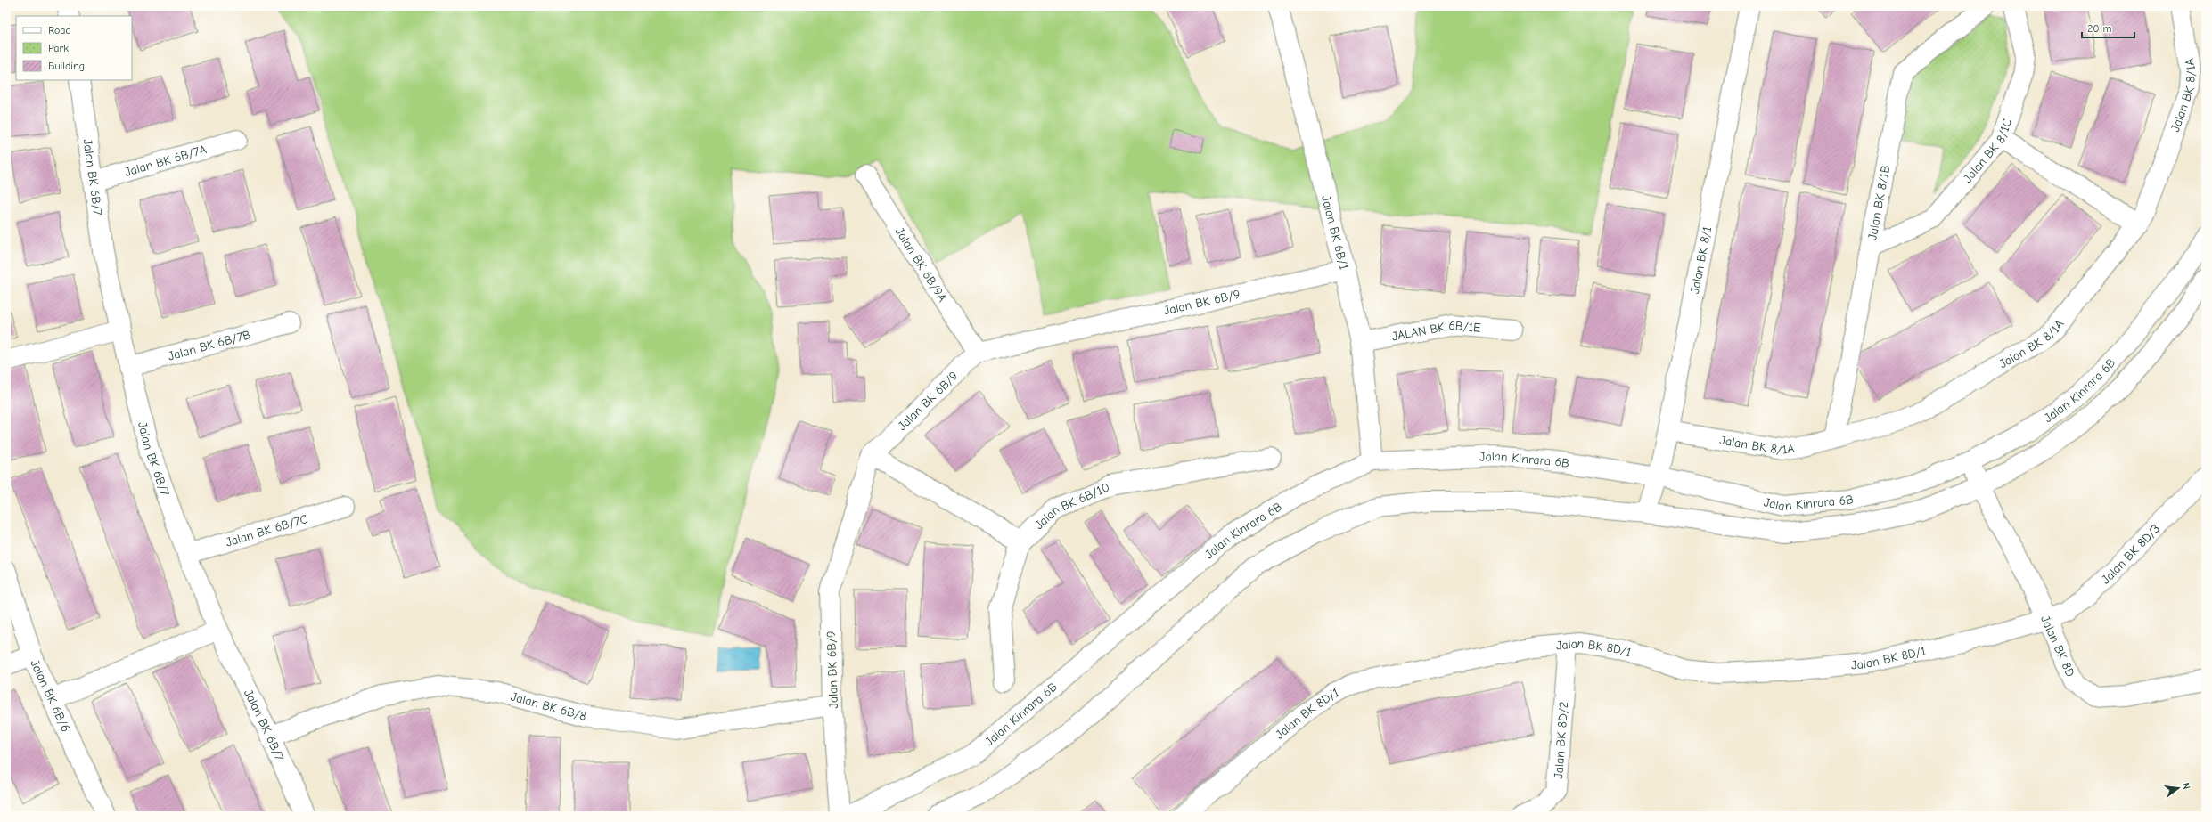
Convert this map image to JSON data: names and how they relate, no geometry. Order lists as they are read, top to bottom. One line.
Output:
{"streets":{"street":["Jalan BK 8/1A","Jalan BK 8/1C","Jalan BK 6B/7A","Jalan BK 6B/7","Jalan BK 8/1B","Jalan BK 6B/1","Jalan BK 8/1","Jalan BK 6B/9A","Jalan BK 6B/9","JALAN BK 6B/1E","Jalan BK 6B/7B","Jalan Kinrara 6B","Jalan BK 6B/10","Jalan BK 6B/7C","Jalan BK 8D/3","Jalan BK 8D","Jalan BK 8D/1","Jalan BK 6B/6","Jalan BK 6B/8","Jalan BK 8D/2"]},"crossings":[["Jalan BK 8/1A","Jalan BK 8/1B"],["Jalan BK 8/1A","Jalan BK 8/1"],["Jalan BK 8/1C","Jalan BK 8/1B"],["Jalan BK 6B/7A","Jalan BK 6B/7"],["Jalan BK 6B/7","Jalan BK 6B/7B"],["Jalan BK 6B/7","Jalan BK 6B/7C"],["Jalan BK 6B/7","Jalan BK 6B/8"],["Jalan BK 6B/1","Jalan BK 6B/9"],["Jalan BK 6B/1","JALAN BK 6B/1E"],["Jalan BK 6B/1","Jalan Kinrara 6B"],["Jalan BK 8/1","Jalan Kinrara 6B"],["Jalan BK 6B/9A","Jalan BK 6B/9"],["Jalan BK 6B/9","Jalan BK 6B/8"],["Jalan Kinrara 6B","Jalan BK 8D"],["Jalan BK 8D/3","Jalan BK 8D"],["Jalan BK 8D/3","Jalan BK 8D/1"],["Jalan BK 8D","Jalan BK 8D/1"],["Jalan BK 8D/1","Jalan BK 8D/2"]],"legend":["Road","Park","Building"],"scale_bar":"20 m","north":"right"}
